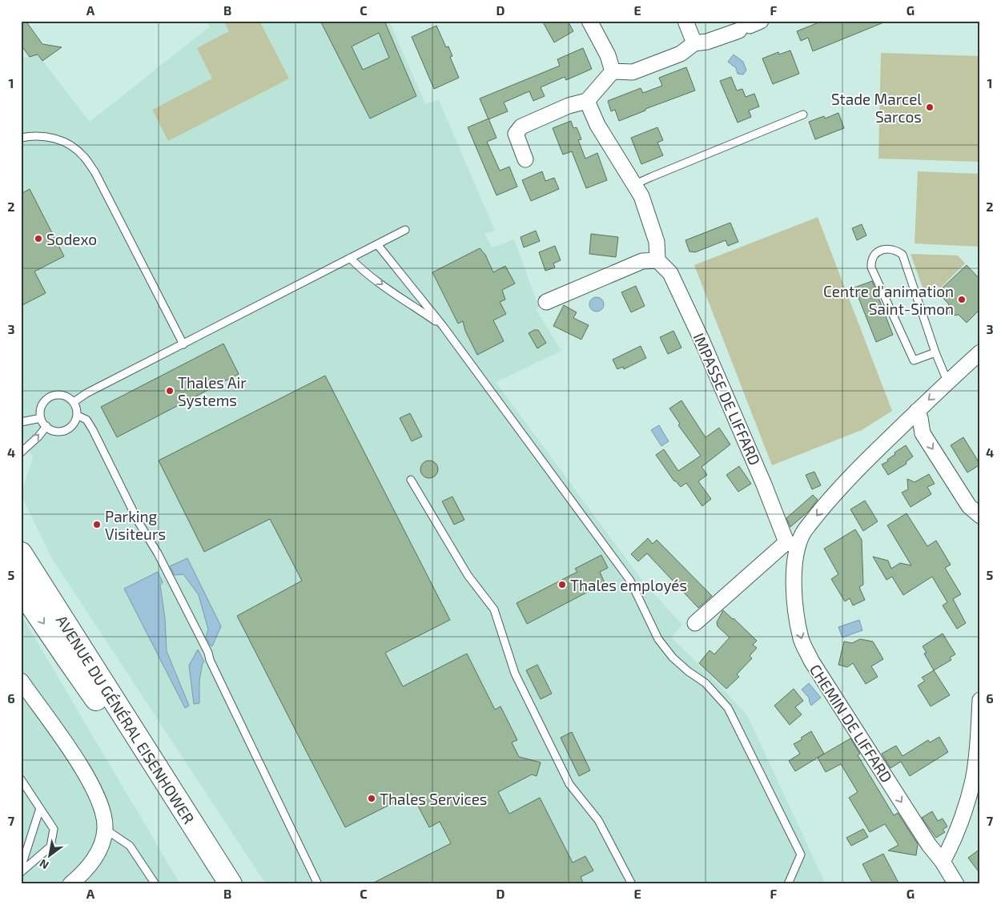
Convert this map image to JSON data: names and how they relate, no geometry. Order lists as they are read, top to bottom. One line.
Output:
{"streets":{"main road":["AVENUE DU GÉNÉRAL EISENHOWER"],"street":["IMPASSE DE LIFFARD","CHEMIN DE LIFFARD"]},"crossings":[["IMPASSE DE LIFFARD","CHEMIN DE LIFFARD"]],"one_way":["CHEMIN DE LIFFARD"],"places":["Stade Marcel Sarcos","Sodexo","Centre d'animation Saint-Simon","Thales Air Systems","Parking Visiteurs","Thales employés","Thales Services"],"north":"bottom left","grid":{"columns":["A","B","C","D","E","F","G"],"rows":["1","2","3","4","5","6","7"]}}
